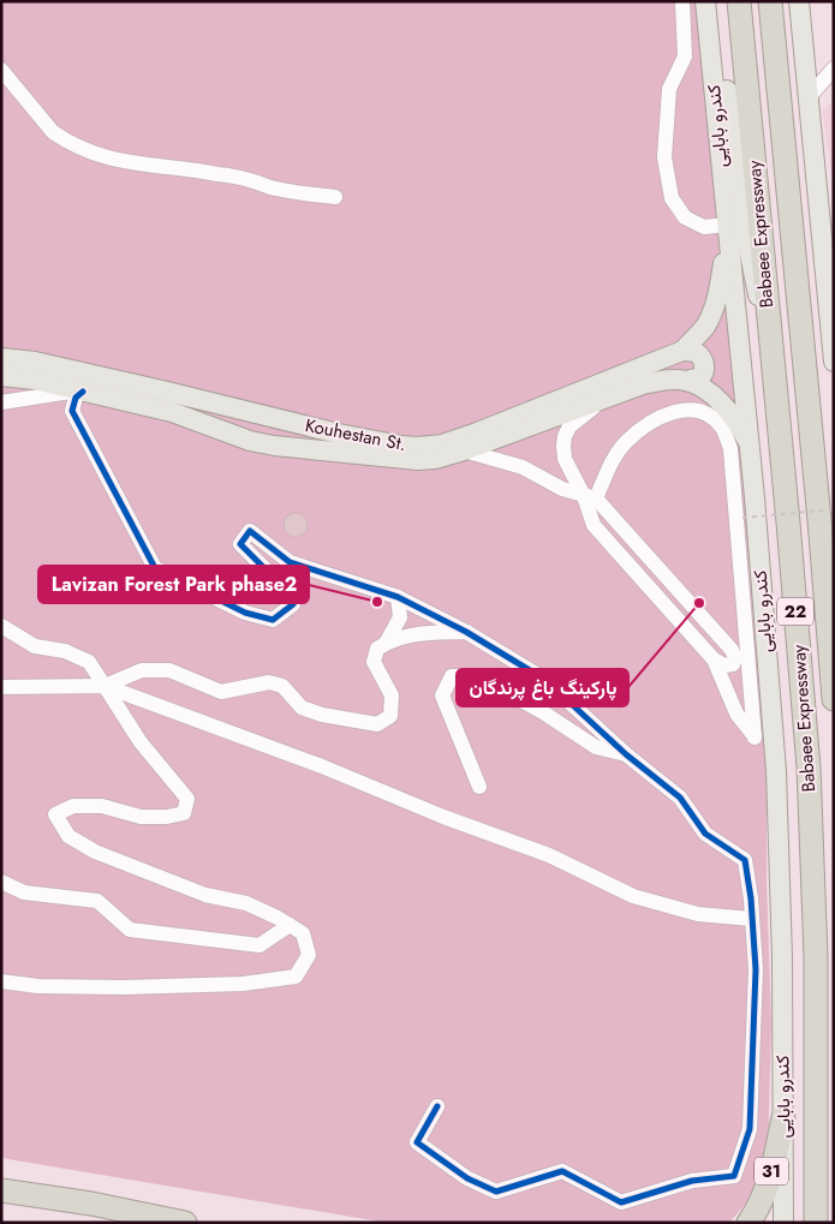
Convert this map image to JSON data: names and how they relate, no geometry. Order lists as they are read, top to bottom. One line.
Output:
{"streets":{"highway":["Babaee Expressway","22","31"],"main road":["کندرو بابایی","Kouhestan St."]},"crossings":[["کندرو بابایی","Kouhestan St."],["کندرو بابایی","31"]],"places":["Lavizan Forest Park phase2","پارکینگ باغ پرندگان"]}
